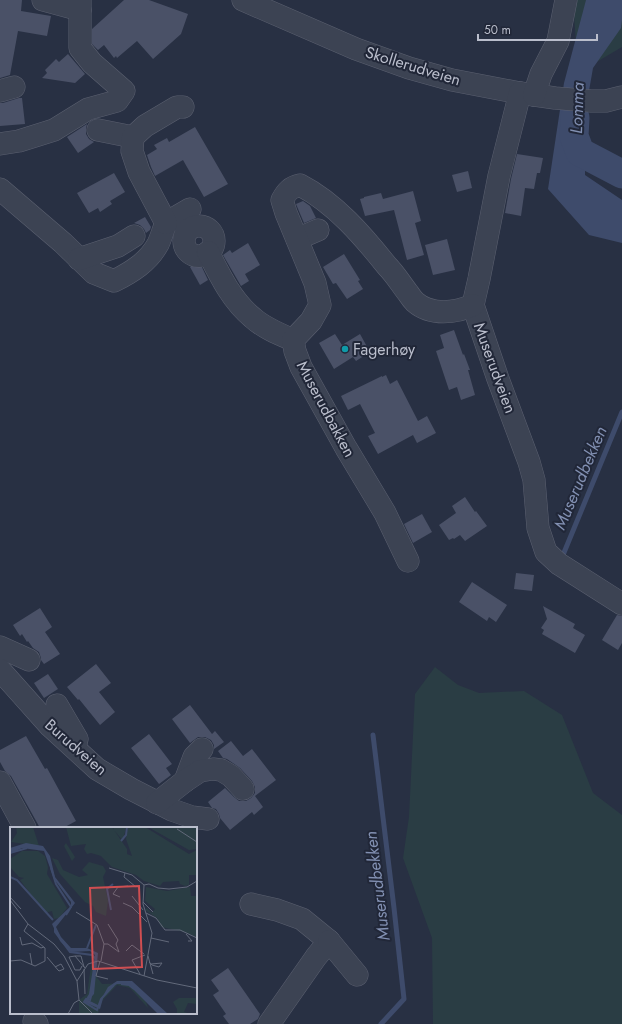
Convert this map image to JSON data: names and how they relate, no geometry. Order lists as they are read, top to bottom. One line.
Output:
{"streets":{"street":["Skollerudveien","Muserudveien","Muserudbakken","Burudveien"]},"crossings":[["Skollerudveien","Muserudveien"],["Muserudveien","Muserudbakken"]],"water":["Lomma","Muserudbekken"],"places":["Fagerhøy"],"scale_bar":"50 m"}
